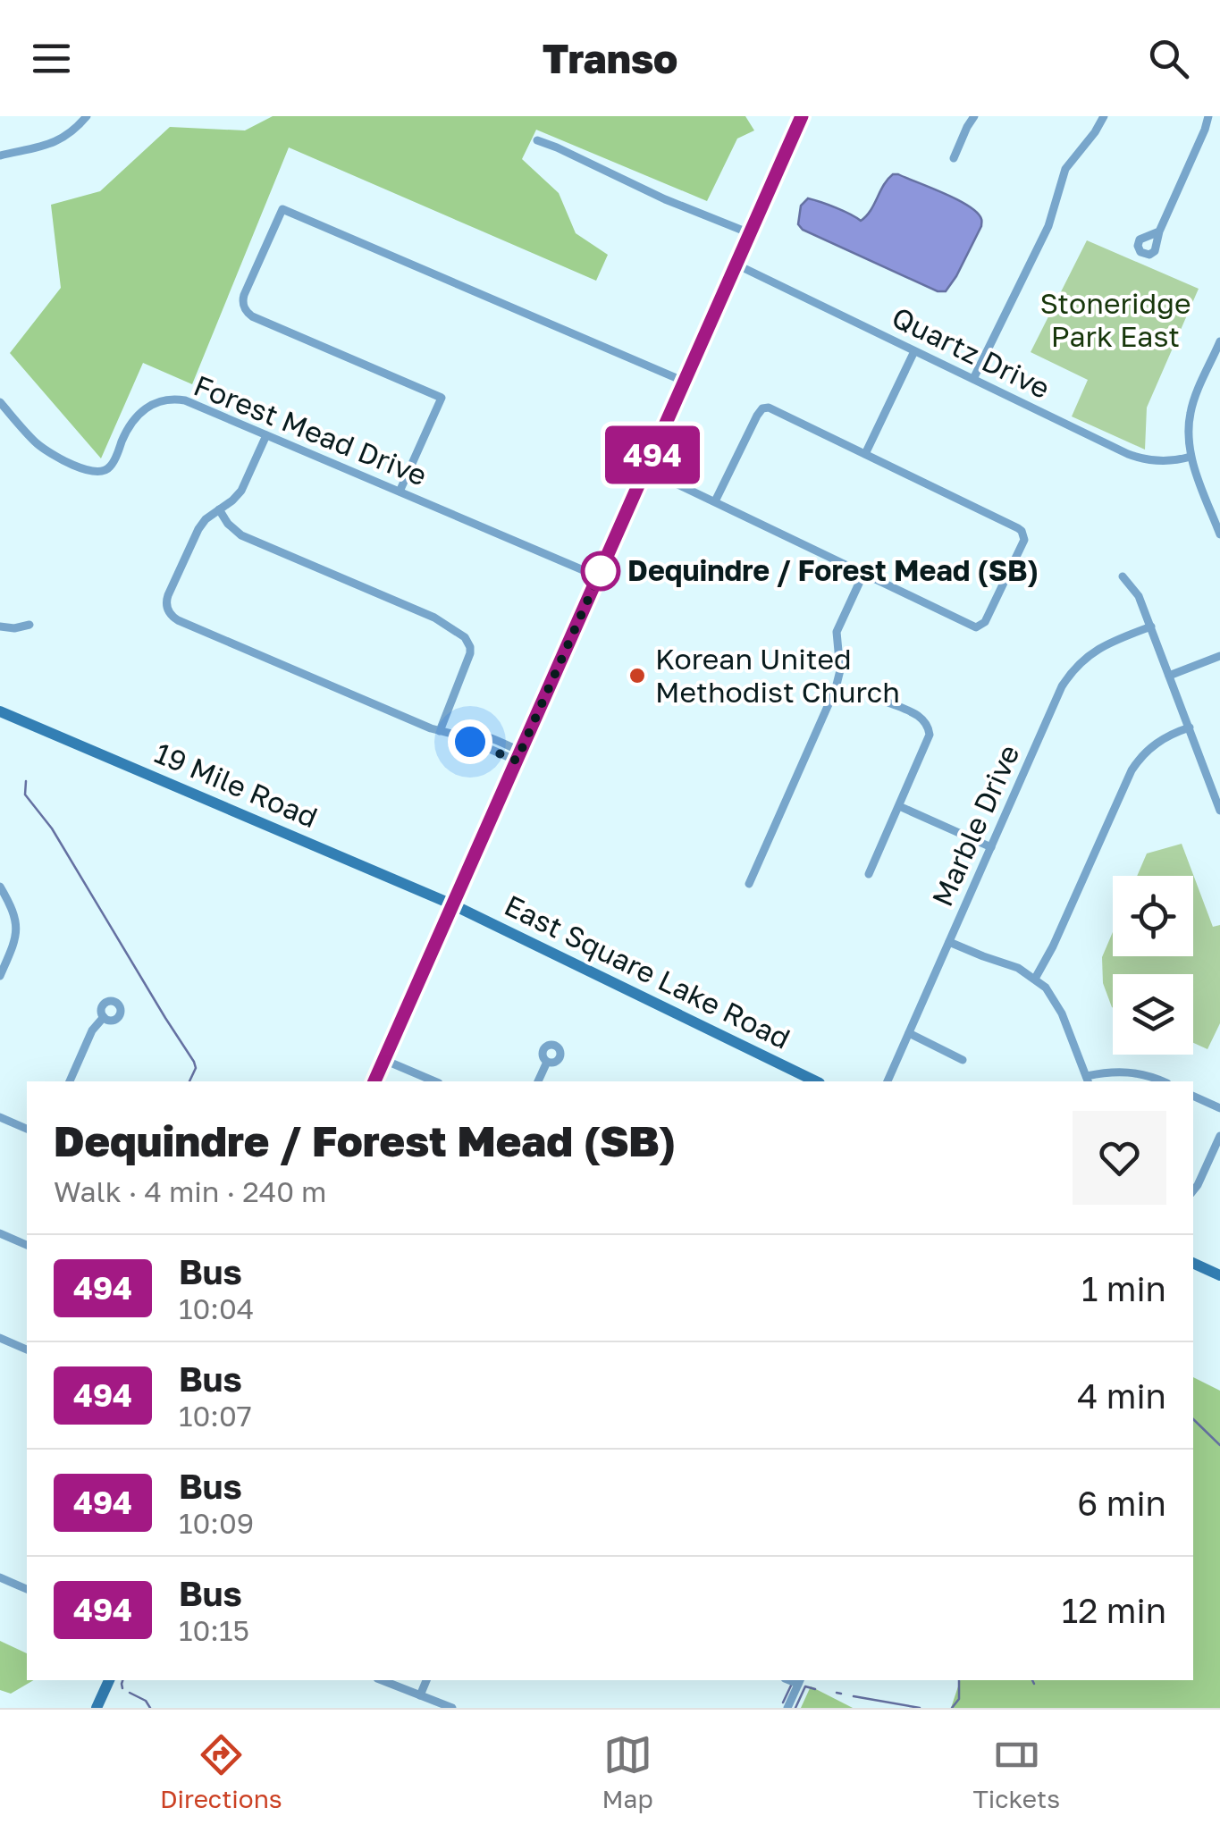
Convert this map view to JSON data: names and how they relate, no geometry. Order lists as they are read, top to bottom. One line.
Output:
{"streets":{"main road":["19 Mile Road","East Square Lake Road"],"street":["Quartz Drive","Forest Mead Drive","Marble Drive"]},"crossings":[["19 Mile Road","East Square Lake Road"]],"parks":["Stoneridge Park East"],"places":["Dequindre / Forest Mead (SB)","Korean United Methodist Church"],"lines":["bus line 494"],"page":{"header":"Transo","on_map":"494","heading":["Dequindre / Forest Mead (SB)","Walk · 4 min · 240 m"],"list":[{"mark":"494","name":"Bus","note":"10:04","value":"1 min"},{"mark":"494","name":"Bus","note":"10:07","value":"4 min"},{"mark":"494","name":"Bus","note":"10:09","value":"6 min"},{"mark":"494","name":"Bus","note":"10:15","value":"12 min"}],"tabs":["Directions","Map","Tickets"]}}
